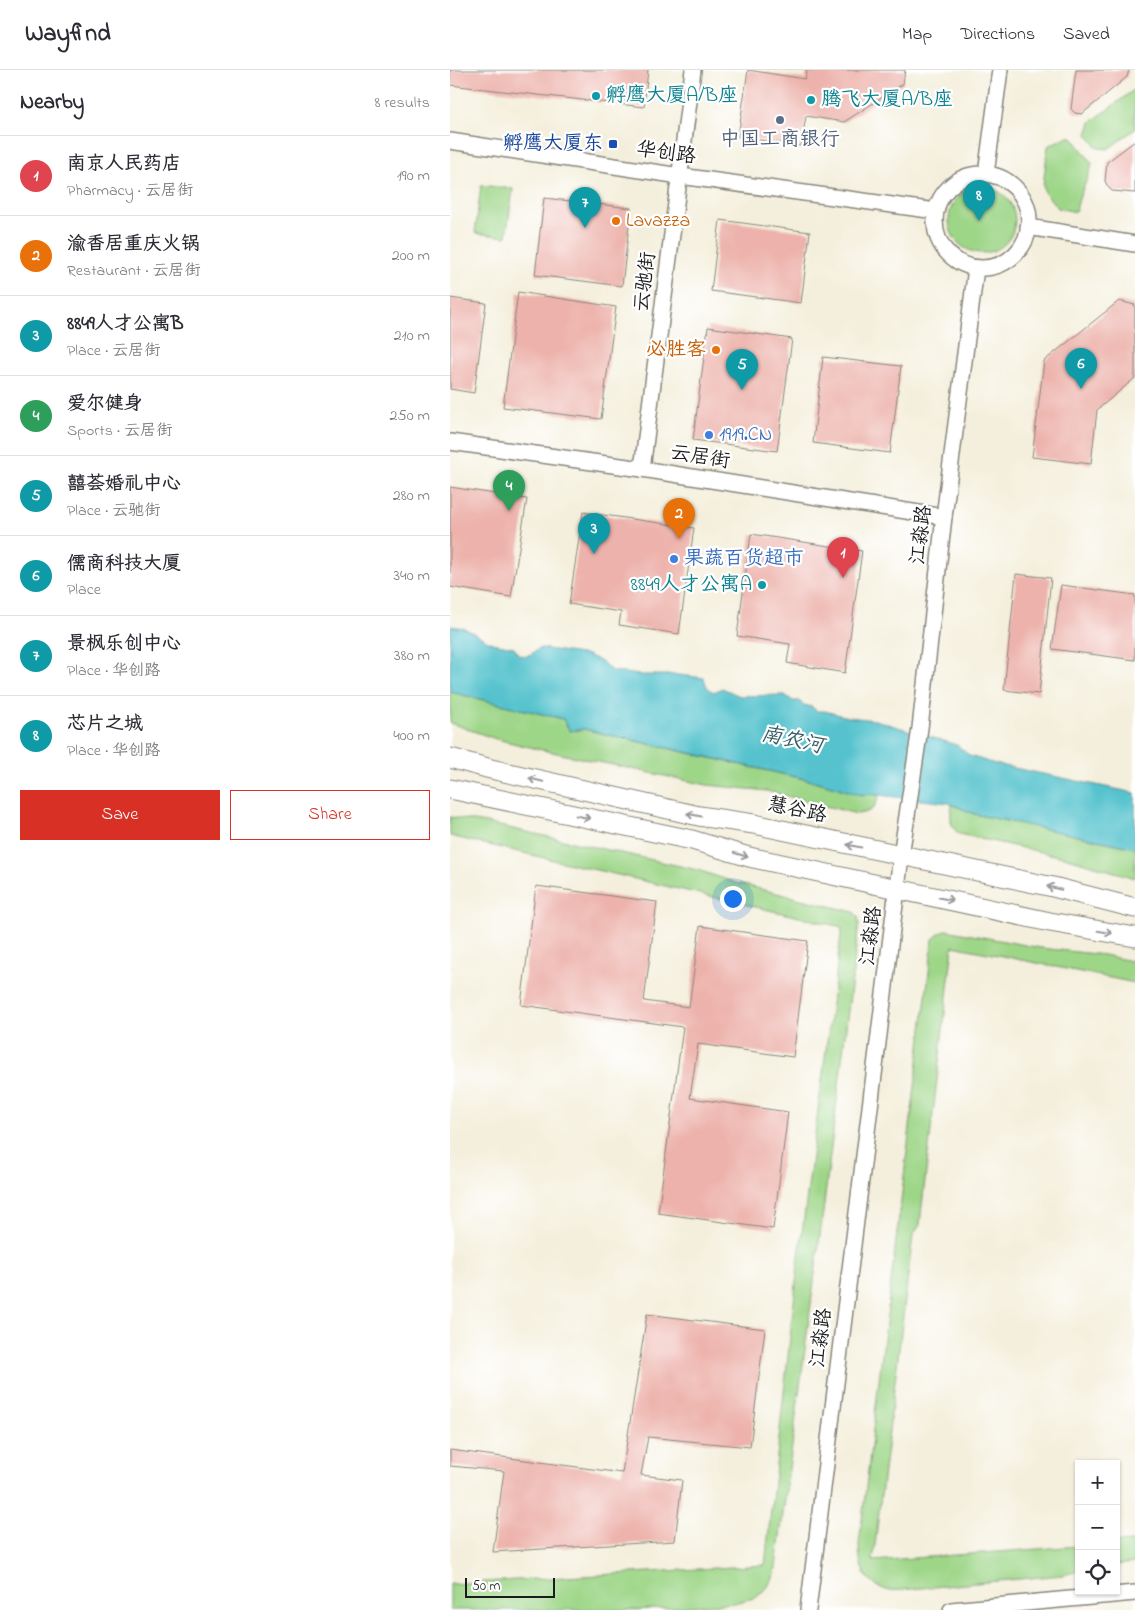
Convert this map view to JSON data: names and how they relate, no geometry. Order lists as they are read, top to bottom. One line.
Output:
{"streets":{"main road":["慧谷路"],"street":["华创路","云驰街","云居街","江淼路"]},"crossings":[["华创路","云驰街"],["华创路","江淼路"],["云驰街","云居街"],["云居街","江淼路"],["江淼路","慧谷路"]],"water":["南农河"],"places":{"other":["孵鹰大厦A/B座","腾飞大厦A/B座","中国工商银行","Lavazza","必胜客","1919.CN","果蔬百货超市","8849人才公寓A"],"transit":["孵鹰大厦东"]},"scale_bar":"50 m","page":{"header":"Wayfind","nav":["Map","Directions","Saved"],"heading":["Nearby","8 results"],"list":[{"mark":"1","name":"南京人民药店","note":"Pharmacy · 云居街","value":"190 m"},{"mark":"2","name":"渝香居重庆火锅","note":"Restaurant · 云居街","value":"200 m"},{"mark":"3","name":"8849人才公寓B","note":"Place · 云居街","value":"210 m"},{"mark":"4","name":"爱尔健身","note":"Sports · 云居街","value":"250 m"},{"mark":"5","name":"囍荟婚礼中心","note":"Place · 云驰街","value":"280 m"},{"mark":"6","name":"儒商科技大厦","note":"Place","value":"340 m"},{"mark":"7","name":"景枫乐创中心","note":"Place · 华创路","value":"380 m"},{"mark":"8","name":"芯片之城","note":"Place · 华创路","value":"400 m"}],"pins":["8","7","6","5","4","2","3","1"],"buttons":["Save","Share"],"map_buttons":["+","−"],"scale":"50 m"}}
